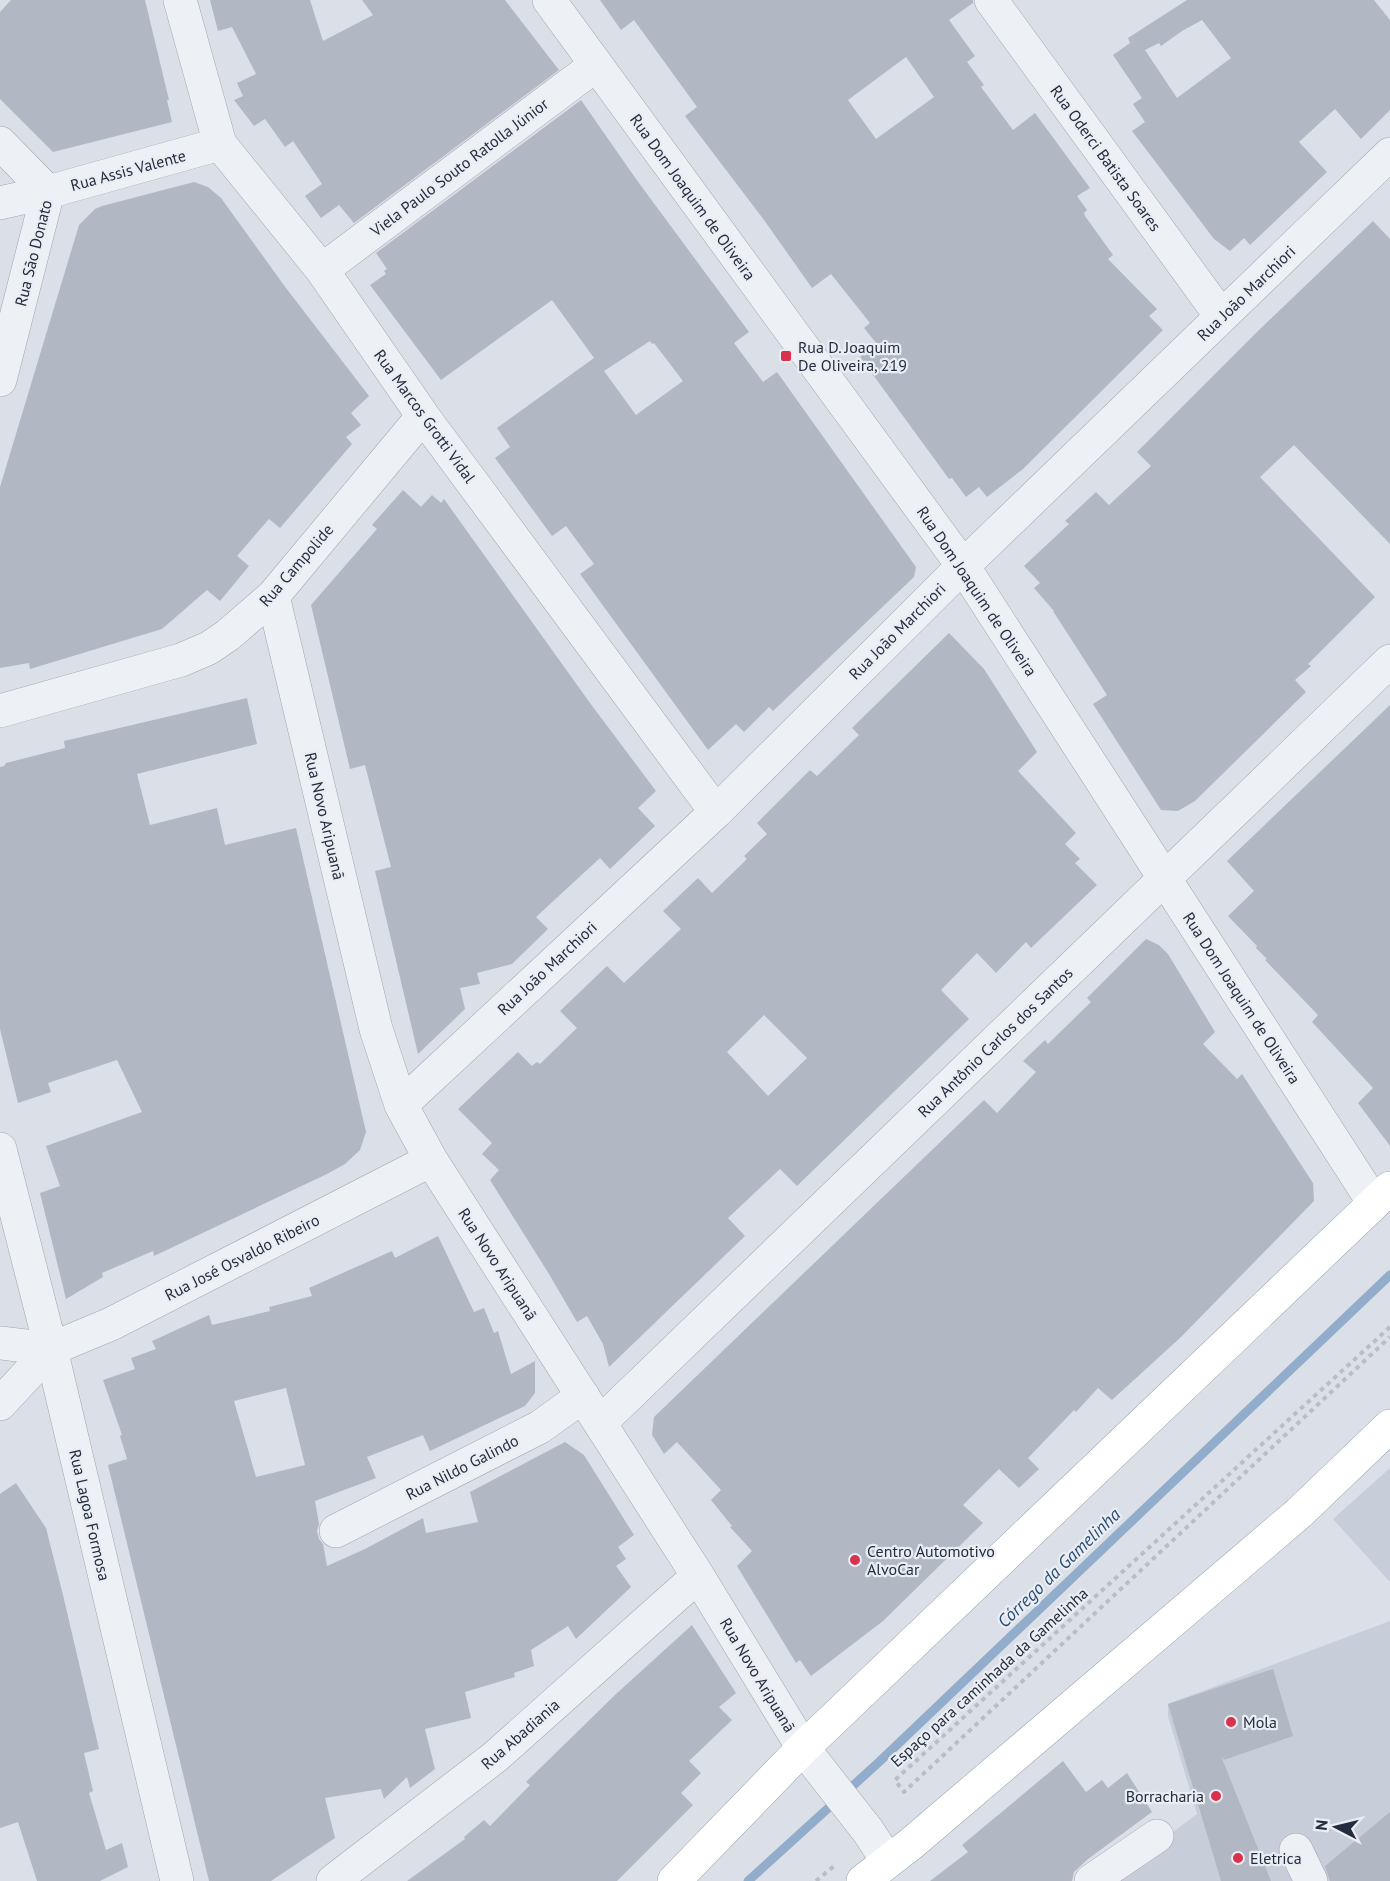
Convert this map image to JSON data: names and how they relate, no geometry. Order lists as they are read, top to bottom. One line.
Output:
{"streets":{"street":["Rua Oderci Batista Soares","Viela Paulo Souto Ratolla Júnior","Rua Assis Valente","Rua Dom Joaquim de Oliveira","Rua São Donato","Rua João Marchiori","Rua Marcos Grotti Vidal","Rua Campolide","Rua Novo Aripuanã","Rua Antônio Carlos dos Santos","Rua José Osvaldo Ribeiro","Rua Nildo Galindo","Rua Lagoa Formosa","Rua Abadiania"],"path":["Espaço para caminhada da Gamelinha"]},"crossings":[["Rua Oderci Batista Soares","Rua João Marchiori"],["Viela Paulo Souto Ratolla Júnior","Rua Dom Joaquim de Oliveira"],["Viela Paulo Souto Ratolla Júnior","Rua Marcos Grotti Vidal"],["Rua Assis Valente","Rua São Donato"],["Rua Assis Valente","Rua Marcos Grotti Vidal"],["Rua Dom Joaquim de Oliveira","Rua João Marchiori"],["Rua Dom Joaquim de Oliveira","Rua Antônio Carlos dos Santos"],["Rua João Marchiori","Rua Marcos Grotti Vidal"],["Rua João Marchiori","Rua Novo Aripuanã"],["Rua Marcos Grotti Vidal","Rua Campolide"],["Rua Campolide","Rua Novo Aripuanã"],["Rua Novo Aripuanã","Rua Antônio Carlos dos Santos"],["Rua Novo Aripuanã","Rua José Osvaldo Ribeiro"],["Rua Novo Aripuanã","Rua Nildo Galindo"],["Rua Novo Aripuanã","Rua Abadiania"],["Rua José Osvaldo Ribeiro","Rua Lagoa Formosa"]],"water":["Córrego da Gamelinha"],"places":{"transit":["Rua D. Joaquim De Oliveira, 219"],"other":["Centro Automotivo AlvoCar","Mola","Borracharia","Eletrica"]},"north":"left"}
